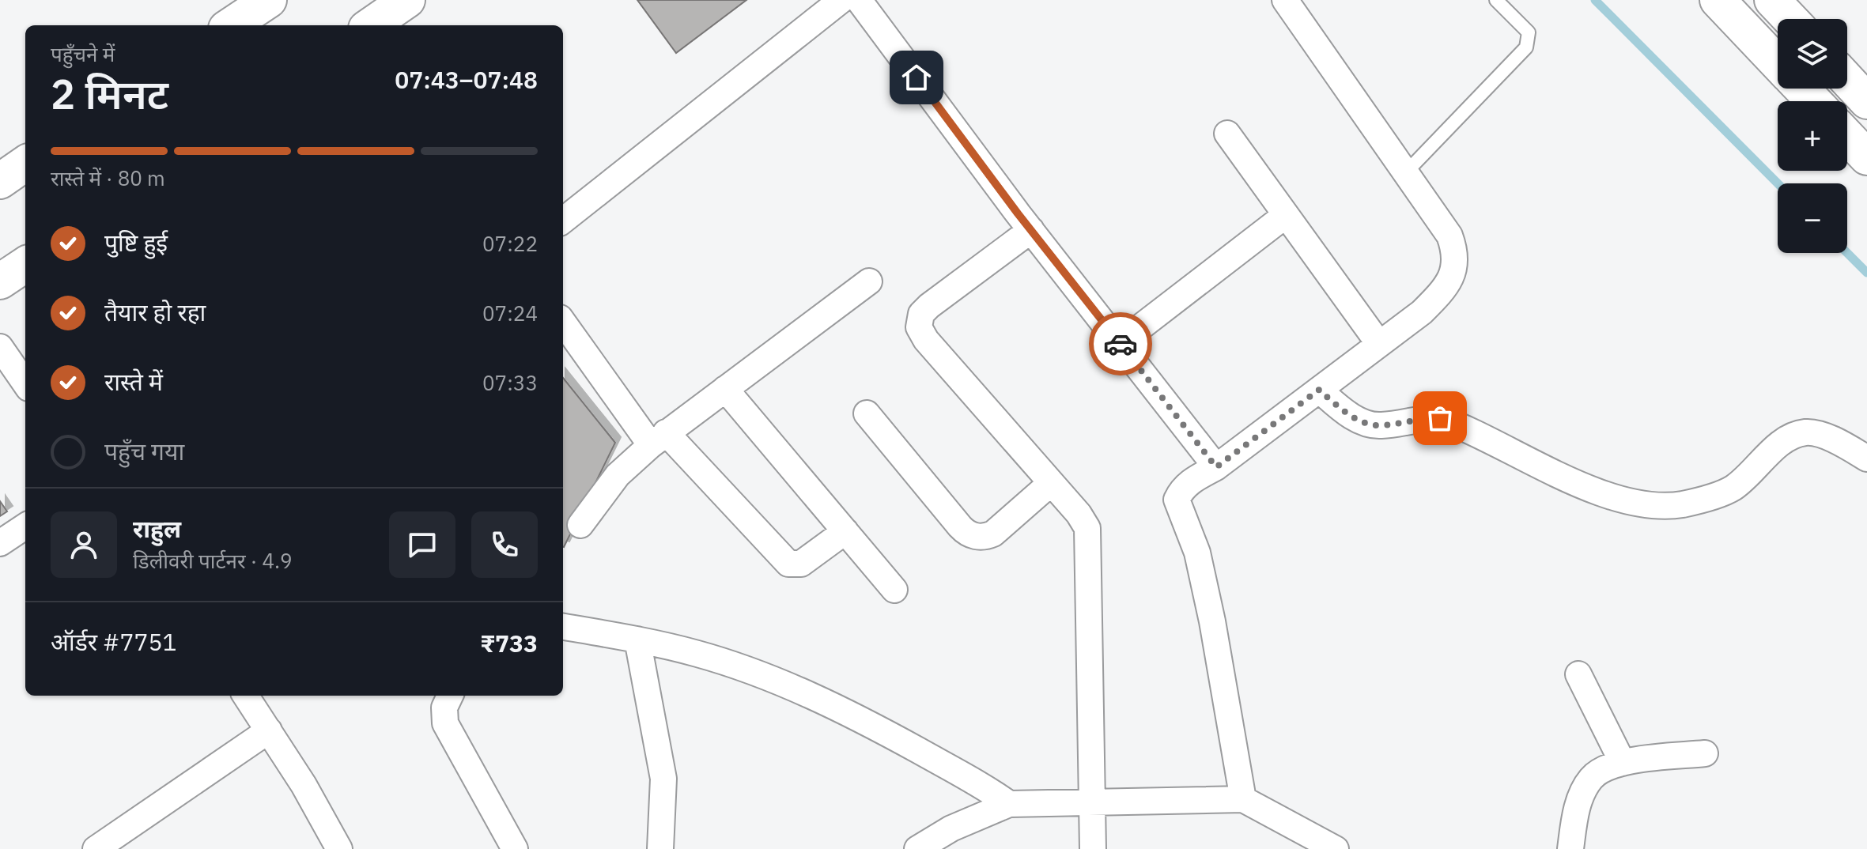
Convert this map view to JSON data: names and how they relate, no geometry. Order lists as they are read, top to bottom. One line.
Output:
{"page":{"map_buttons":["+","−"],"heading":["2 मिनट","पहुँचने में","07:43–07:48"],"panel":["राहुल","डिलीवरी पार्टनर · 4.9","ऑर्डर #7751","₹733"],"bar":"रास्ते में · 80 m","list":[["पुष्टि हुई","07:22"],["तैयार हो रहा","07:24"],["रास्ते में","07:33"],"पहुँच गया"]}}
